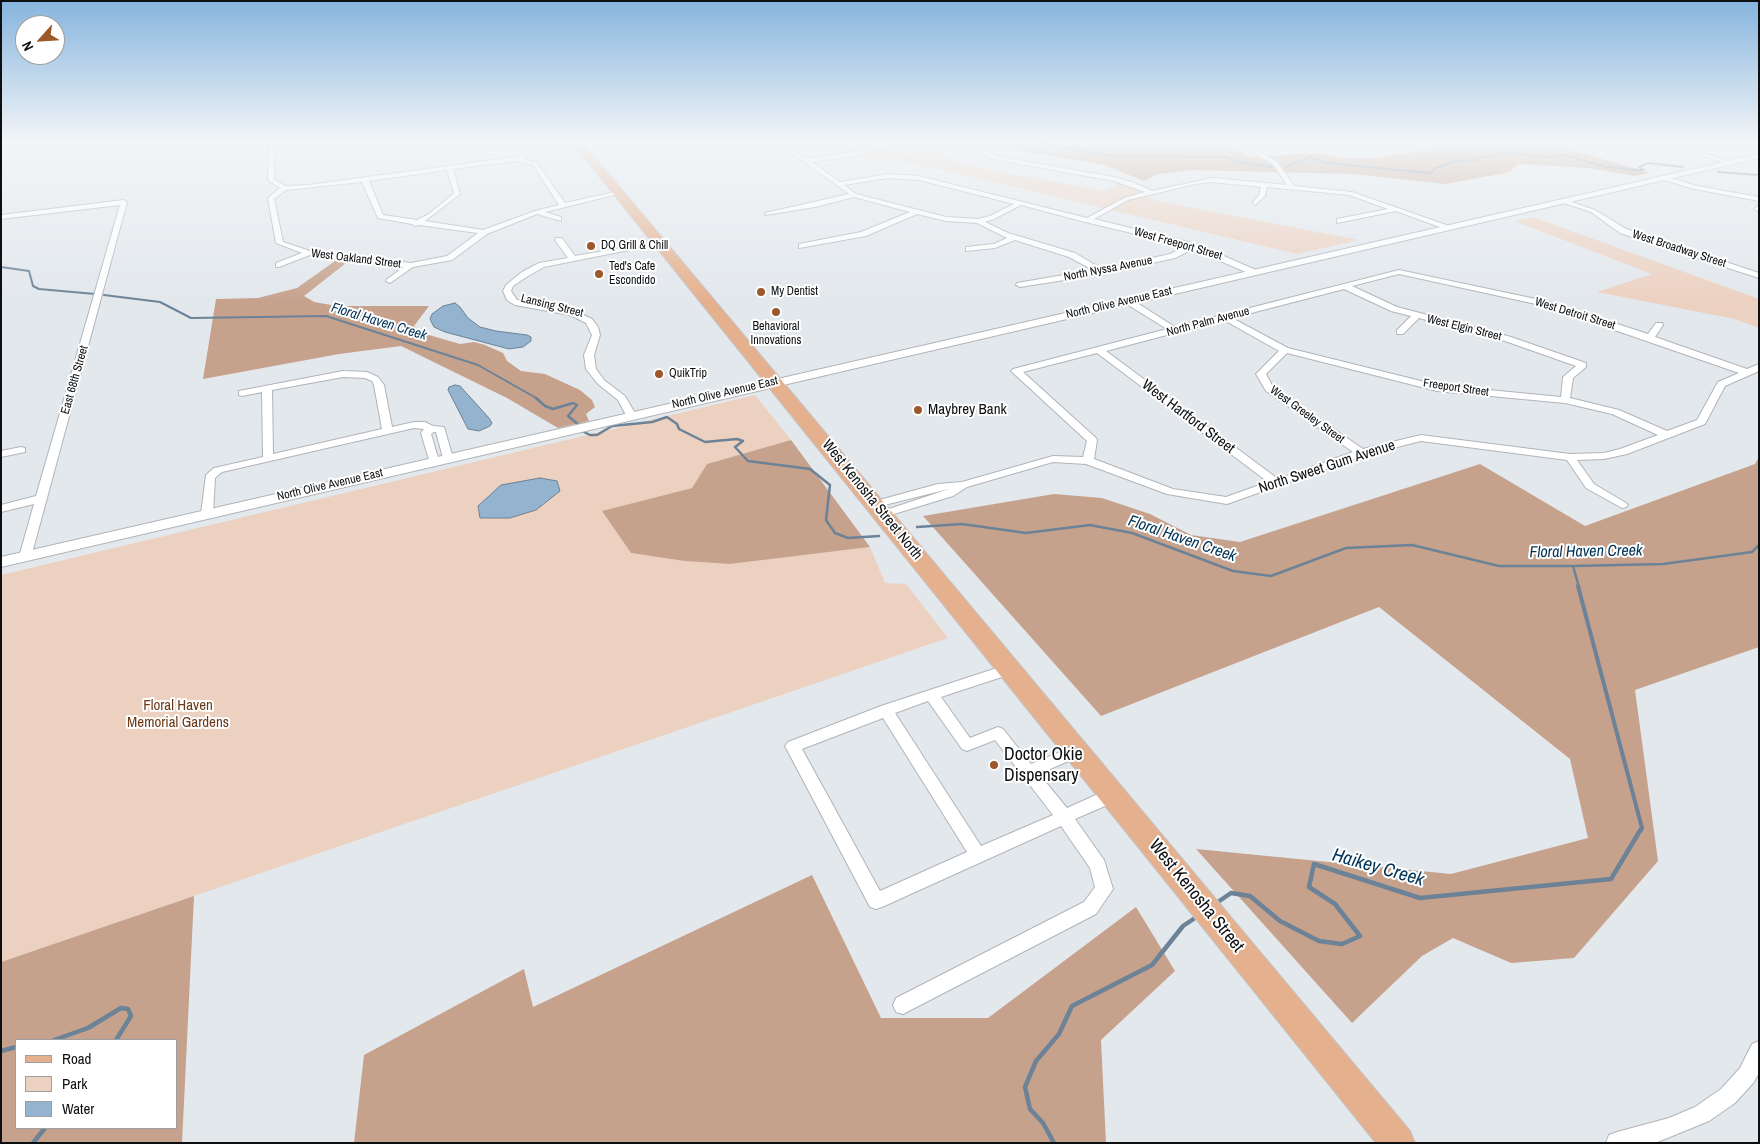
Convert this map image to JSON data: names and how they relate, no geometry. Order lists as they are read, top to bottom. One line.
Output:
{"streets":{"main road":["West Kenosha Street North","West Kenosha Street"],"street":["West Freeport Street","West Broadway Street","West Oakland Street","North Nyssa Avenue","North Olive Avenue East","Lansing Street","West Detroit Street","North Palm Avenue","West Elgin Street","East 68th Street","Freeport Street","West Greeley Street","West Hartford Street","North Sweet Gum Avenue"]},"crossings":[["West Freeport Street","North Nyssa Avenue"],["West Freeport Street","North Olive Avenue East"],["West Broadway Street","North Olive Avenue East"],["North Olive Avenue East","Lansing Street"],["North Olive Avenue East","East 68th Street"],["North Olive Avenue East","West Kenosha Street North"],["West Detroit Street","North Palm Avenue"],["West Detroit Street","North Sweet Gum Avenue"],["North Palm Avenue","West Elgin Street"],["North Palm Avenue","Freeport Street"],["North Palm Avenue","West Hartford Street"],["North Palm Avenue","North Sweet Gum Avenue"],["West Elgin Street","Freeport Street"],["Freeport Street","West Greeley Street"],["Freeport Street","North Sweet Gum Avenue"],["West Greeley Street","North Sweet Gum Avenue"],["West Hartford Street","North Sweet Gum Avenue"],["North Sweet Gum Avenue","West Kenosha Street North"],["West Kenosha Street North","West Kenosha Street"]],"water":["Floral Haven Creek","Haikey Creek"],"parks":["Floral Haven Memorial Gardens"],"places":["DQ Grill & Chill","Ted's Cafe Escondido","My Dentist","Behavioral Innovations","QuikTrip","Maybrey Bank","Doctor Okie Dispensary"],"legend":["Road","Park","Water"],"north":"bottom left"}
